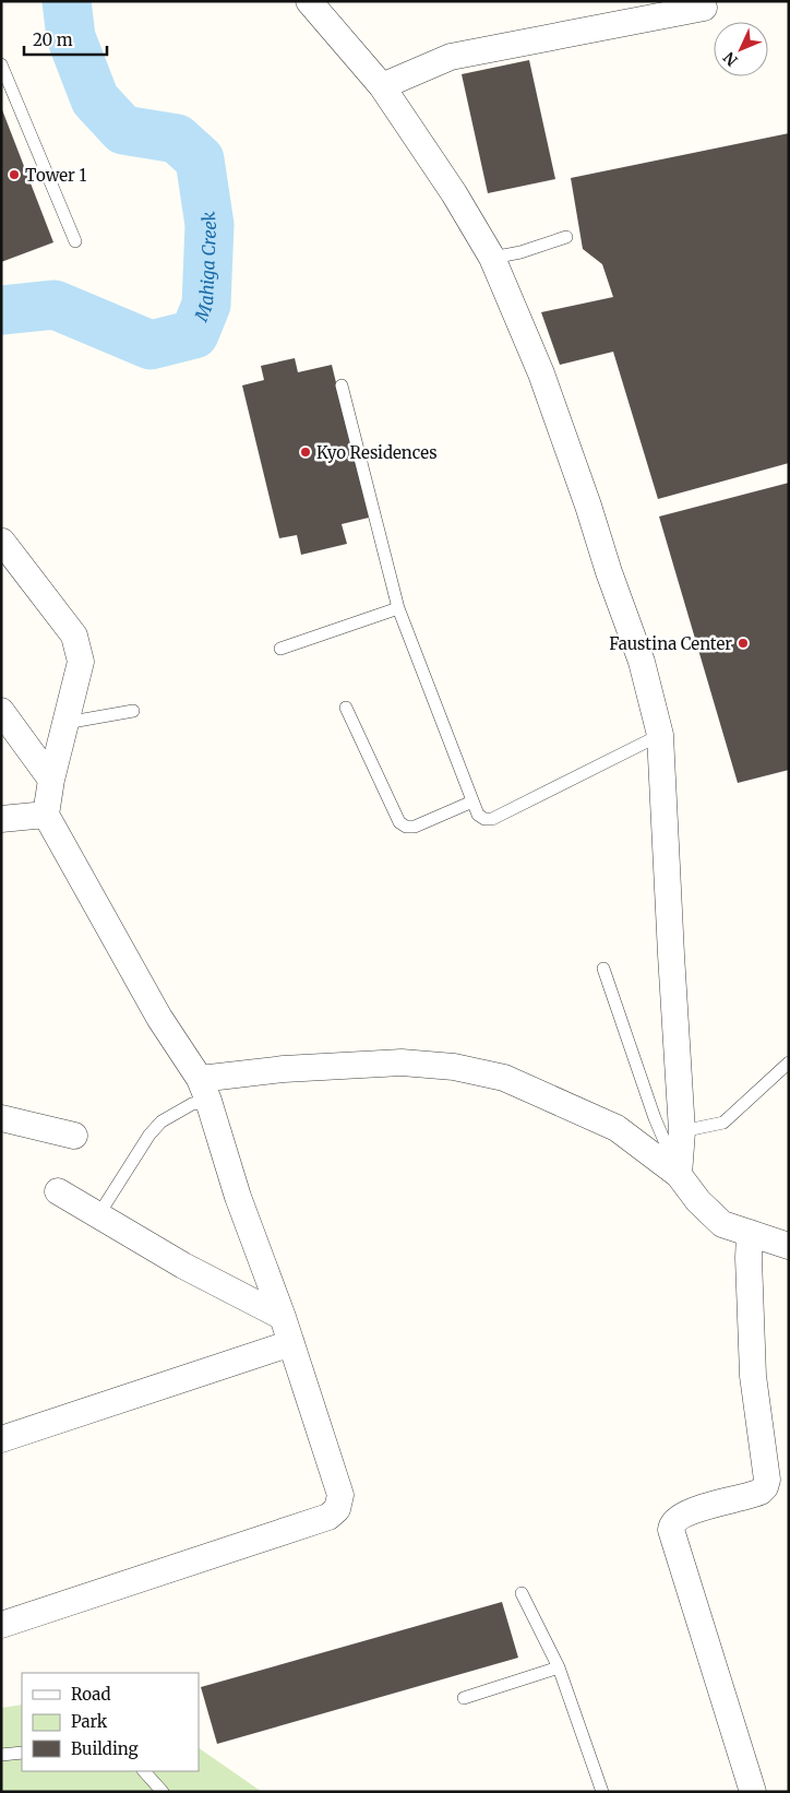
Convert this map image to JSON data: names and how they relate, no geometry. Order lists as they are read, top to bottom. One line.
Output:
{"water":["Mahiga Creek"],"places":["Tower 1","Kyo Residences","Faustina Center"],"legend":["Road","Park","Building"],"scale_bar":"20 m","north":"bottom left"}
